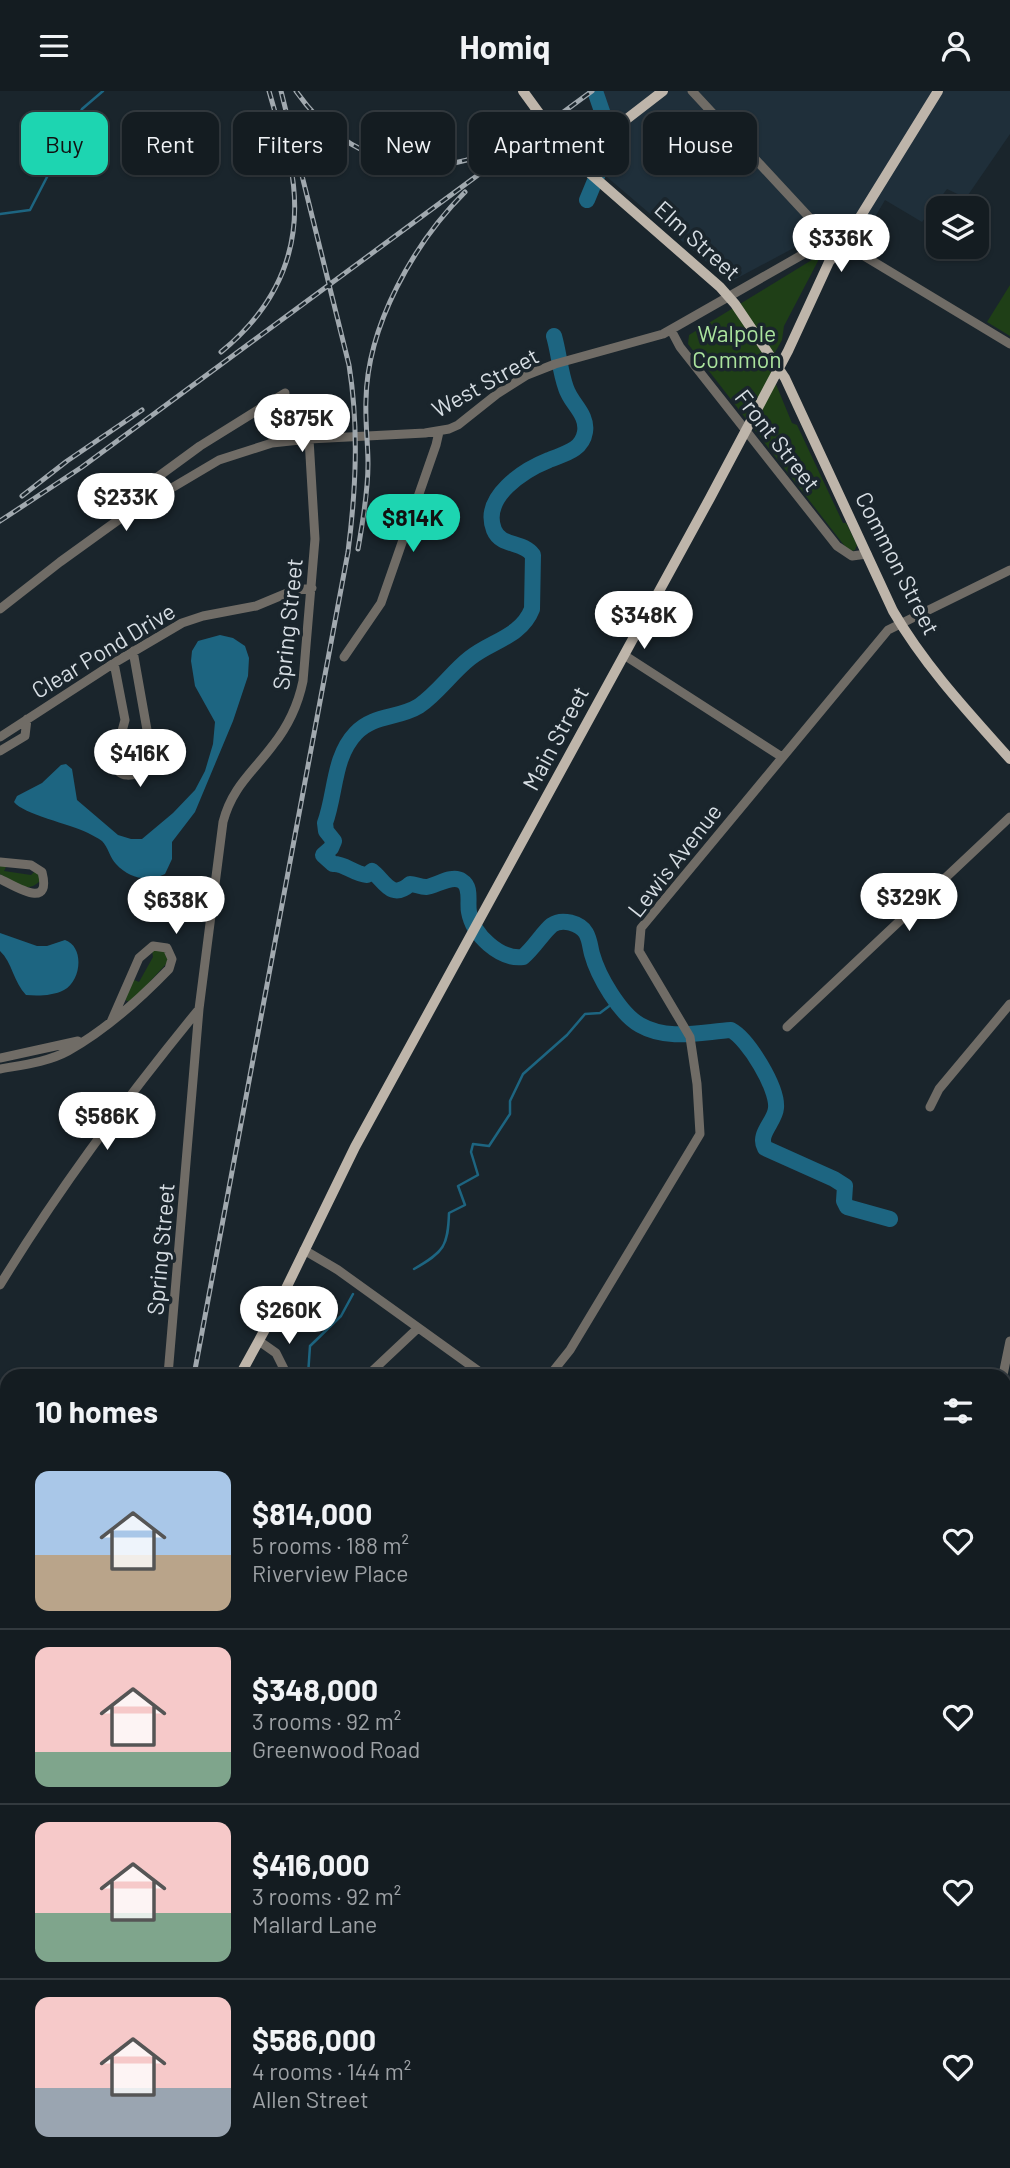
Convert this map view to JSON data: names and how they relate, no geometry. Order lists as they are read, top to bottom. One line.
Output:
{"streets":{"main road":["Elm Street","Common Street","Main Street"],"street":["West Street","Front Street","Spring Street","Clear Pond Drive","Lewis Avenue"]},"crossings":[["Elm Street","West Street"],["Elm Street","Common Street"],["Elm Street","Main Street"],["West Street","Front Street"],["West Street","Spring Street"],["West Street","Main Street"],["Front Street","Common Street"],["Front Street","Main Street"],["Common Street","Main Street"],["Common Street","Lewis Avenue"],["Spring Street","Clear Pond Drive"]],"parks":["Walpole Common"],"page":{"header":"Homiq","chip":["Buy","Rent","Filters","New","Apartment","House"],"price":["$336K","$875K","$233K","$814K","$348K","$416K","$329K","$638K","$586K","$260K"],"heading":"10 homes","list":[{"name":"$814,000","note":"5 rooms · 188 m² · Riverview Place"},{"name":"$348,000","note":"3 rooms · 92 m² · Greenwood Road"},{"name":"$416,000","note":"3 rooms · 92 m² · Mallard Lane"},{"name":"$586,000","note":"4 rooms · 144 m² · Allen Street"}]}}
